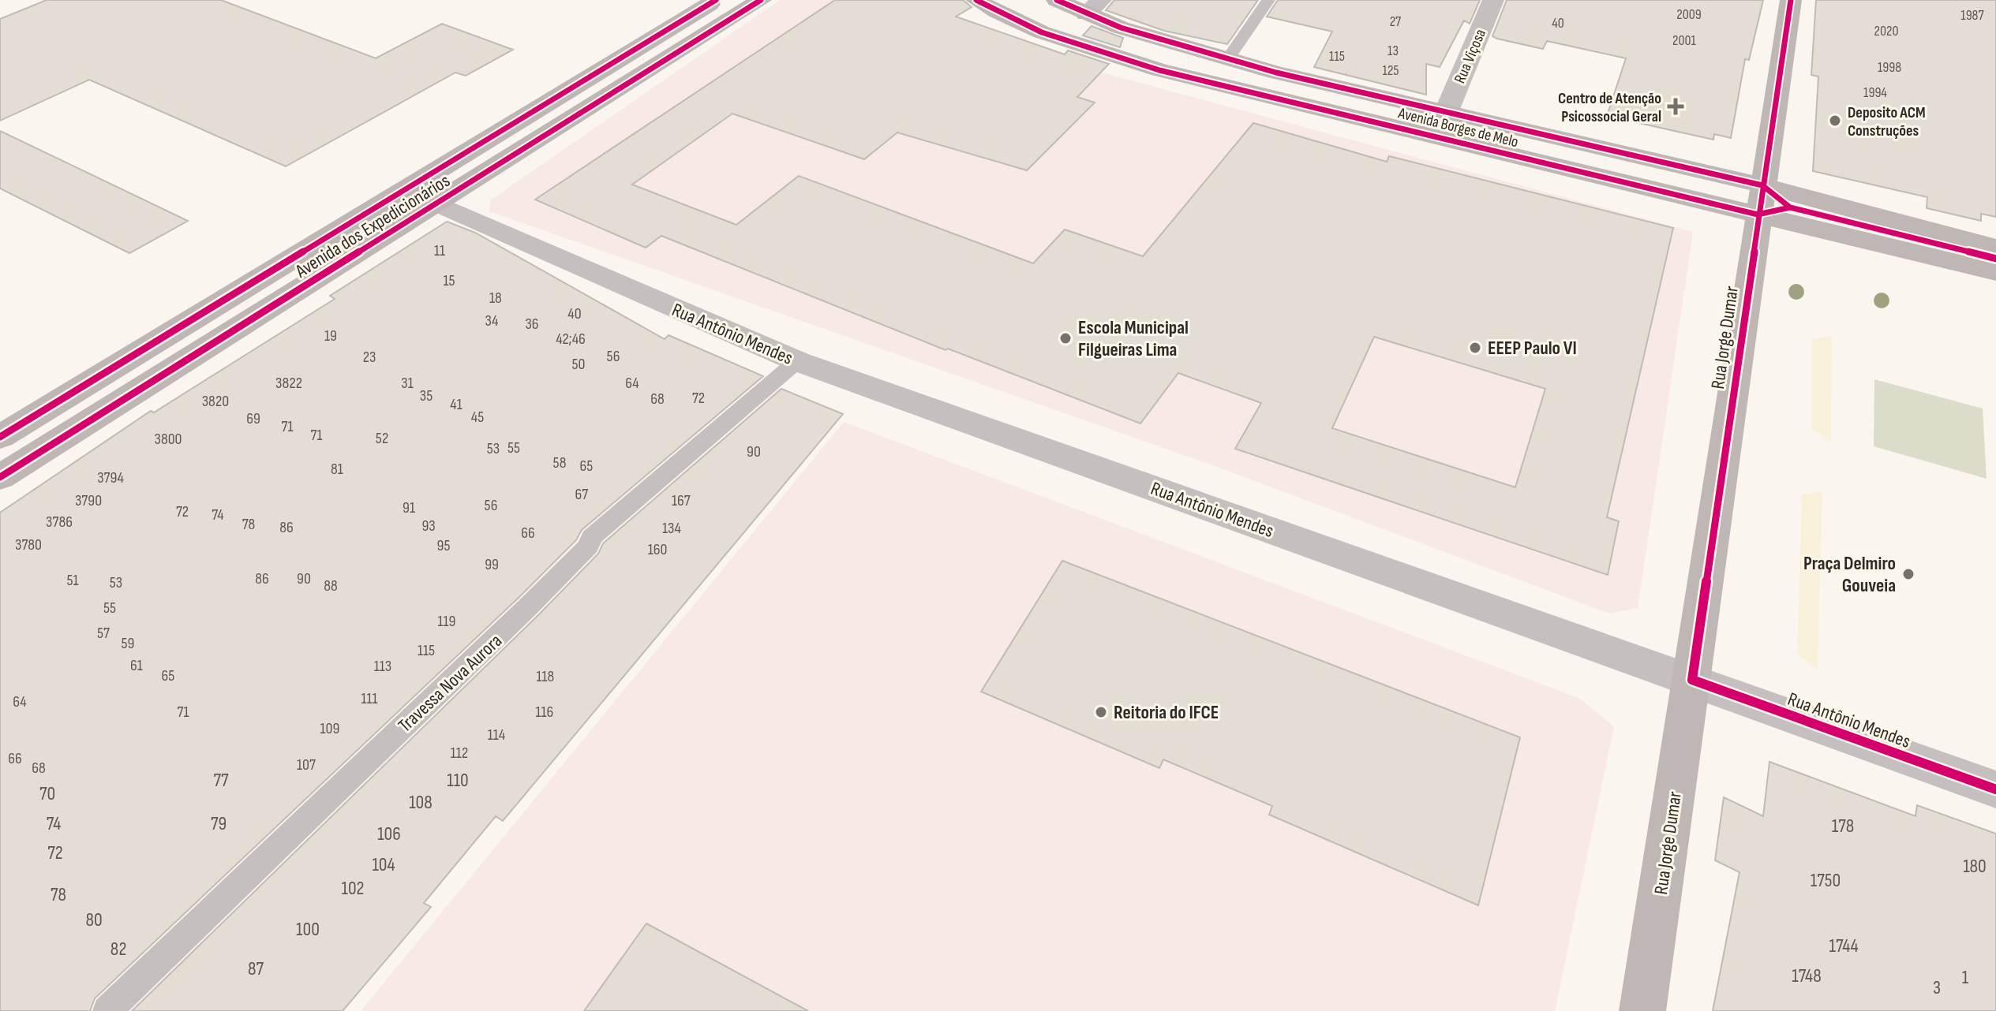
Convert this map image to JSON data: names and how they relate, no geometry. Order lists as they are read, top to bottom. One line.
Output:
{"streets":{"main road":["Avenida Borges de Melo","Avenida dos Expedicionários","Rua Jorge Dumar"],"street":["Rua Viçosa","Rua Antônio Mendes"],"lane":["Travessa Nova Aurora"]},"crossings":[["Rua Viçosa","Avenida Borges de Melo"],["Avenida Borges de Melo","Rua Jorge Dumar"],["Avenida dos Expedicionários","Rua Antônio Mendes"],["Rua Antônio Mendes","Rua Jorge Dumar"],["Rua Antônio Mendes","Travessa Nova Aurora"]],"places":{"health":["Centro de Atenção Psicossocial Geral"],"other":["Deposito ACM Construções","Escola Municipal Filgueiras Lima","EEEP Paulo VI","Praça Delmiro Gouveia","Reitoria do IFCE"]},"house_numbers":["2009","1987","27","40","2020","2001","13","115","1998","125","1994","11","15","18","40","34","36","19","42;46","56","23","50","3822","31","64","35","72","68","3820","41","45","69","71","71","52","3800","55","53","90","58","65","81","3794","67","3790","167","56","91","72","74","3786","78","93","86","134","66","3780","95","160","99","86","90","51","53","88","55","119","57","59","115","61","113","65","118","111","64","71","116","109","114","112","66","107","68","77","110","70","108","74","79","178","106","72","104","180","1750","102","78","80","100","1744","82","87","1748","1","3"]}
